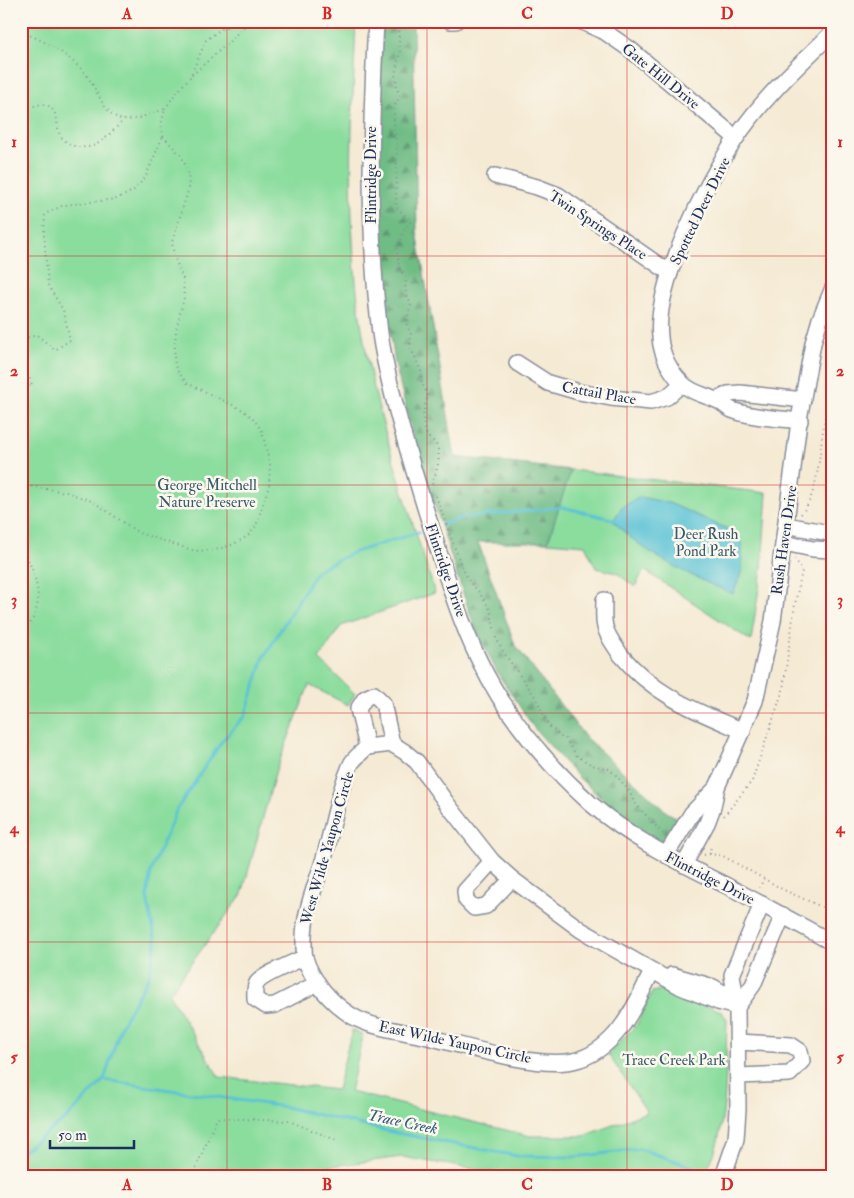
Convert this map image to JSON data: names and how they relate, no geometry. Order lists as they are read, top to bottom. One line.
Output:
{"streets":{"street":["Gate Hill Drive","Flintridge Drive","Spotted Deer Drive","Twin Springs Place","Cattail Place","Rush Haven Drive","West Wilde Yaupon Circle","East Wilde Yaupon Circle"]},"crossings":[["Gate Hill Drive","Spotted Deer Drive"],["Flintridge Drive","Rush Haven Drive"],["Spotted Deer Drive","Twin Springs Place"],["Spotted Deer Drive","Cattail Place"],["Spotted Deer Drive","Rush Haven Drive"],["West Wilde Yaupon Circle","East Wilde Yaupon Circle"]],"water":["Trace Creek"],"parks":["George Mitchell Nature Preserve","Deer Rush Pond Park","Trace Creek Park"],"scale_bar":"50 m","grid":{"columns":["A","B","C","D"],"rows":["1","2","3","4","5"]}}
